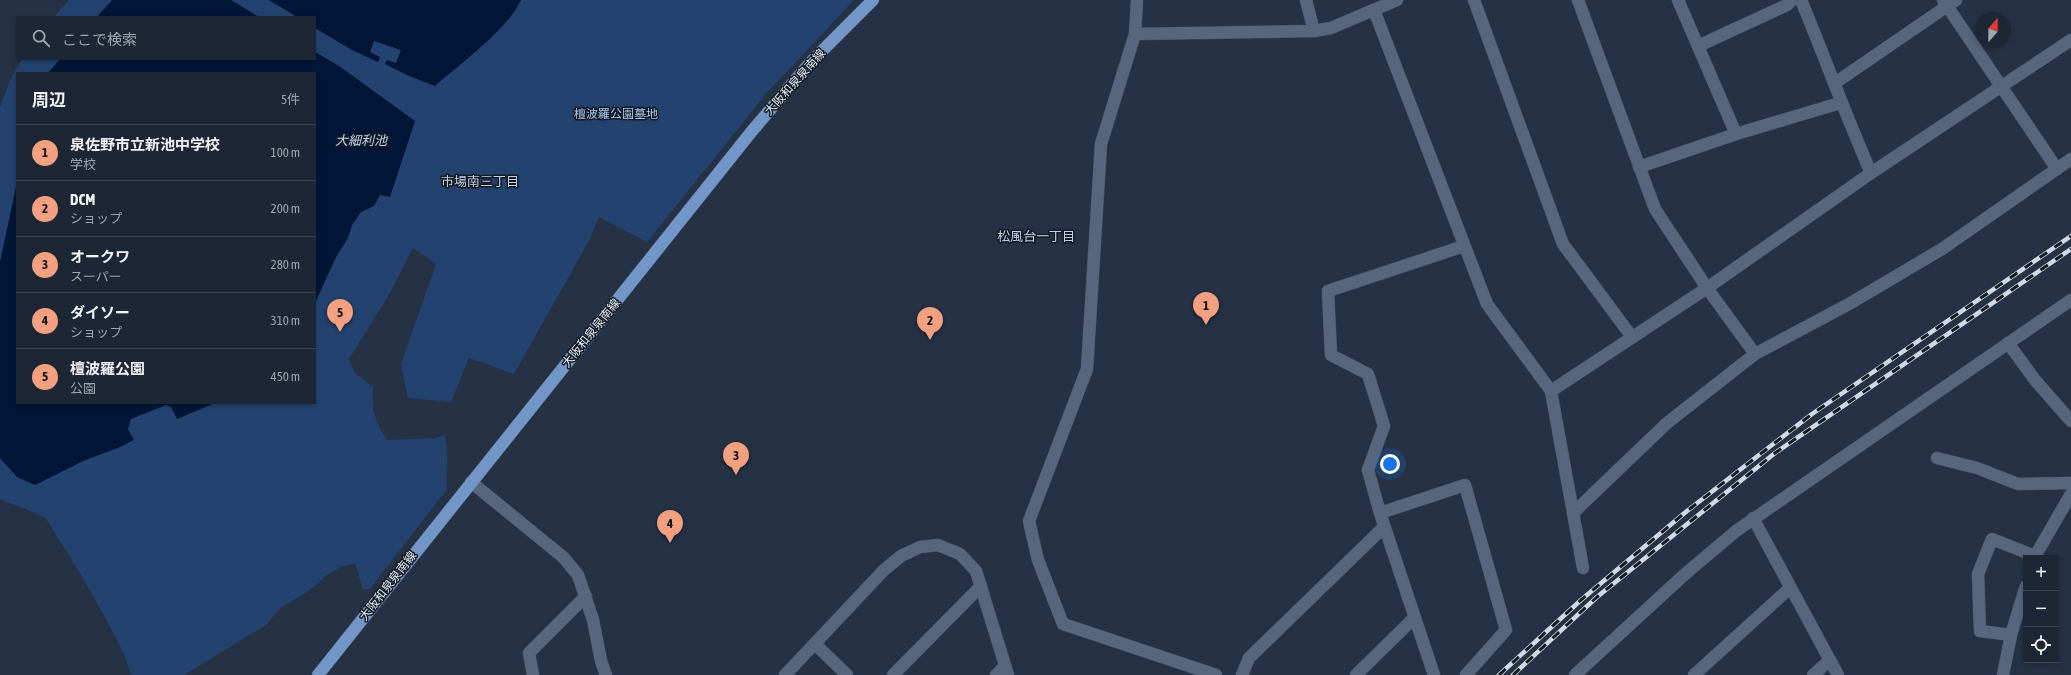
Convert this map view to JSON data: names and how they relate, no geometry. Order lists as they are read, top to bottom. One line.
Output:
{"streets":{"main road":["大阪和泉泉南線"]},"districts":["市場南三丁目","松風台一丁目"],"water":["大細利池"],"parks":["檀波羅公園墓地"],"north":"top","page":{"search":"ここで検索","heading":["周辺","5件"],"list":[{"mark":"1","name":"泉佐野市立新池中学校","note":"学校","value":"100 m"},{"mark":"2","name":"DCM","note":"ショップ","value":"200 m"},{"mark":"3","name":"オークワ","note":"スーパー","value":"280 m"},{"mark":"4","name":"ダイソー","note":"ショップ","value":"310 m"},{"mark":"5","name":"檀波羅公園","note":"公園","value":"450 m"}],"pins":["1","5","2","3","4"],"map_buttons":["+","−"]}}
